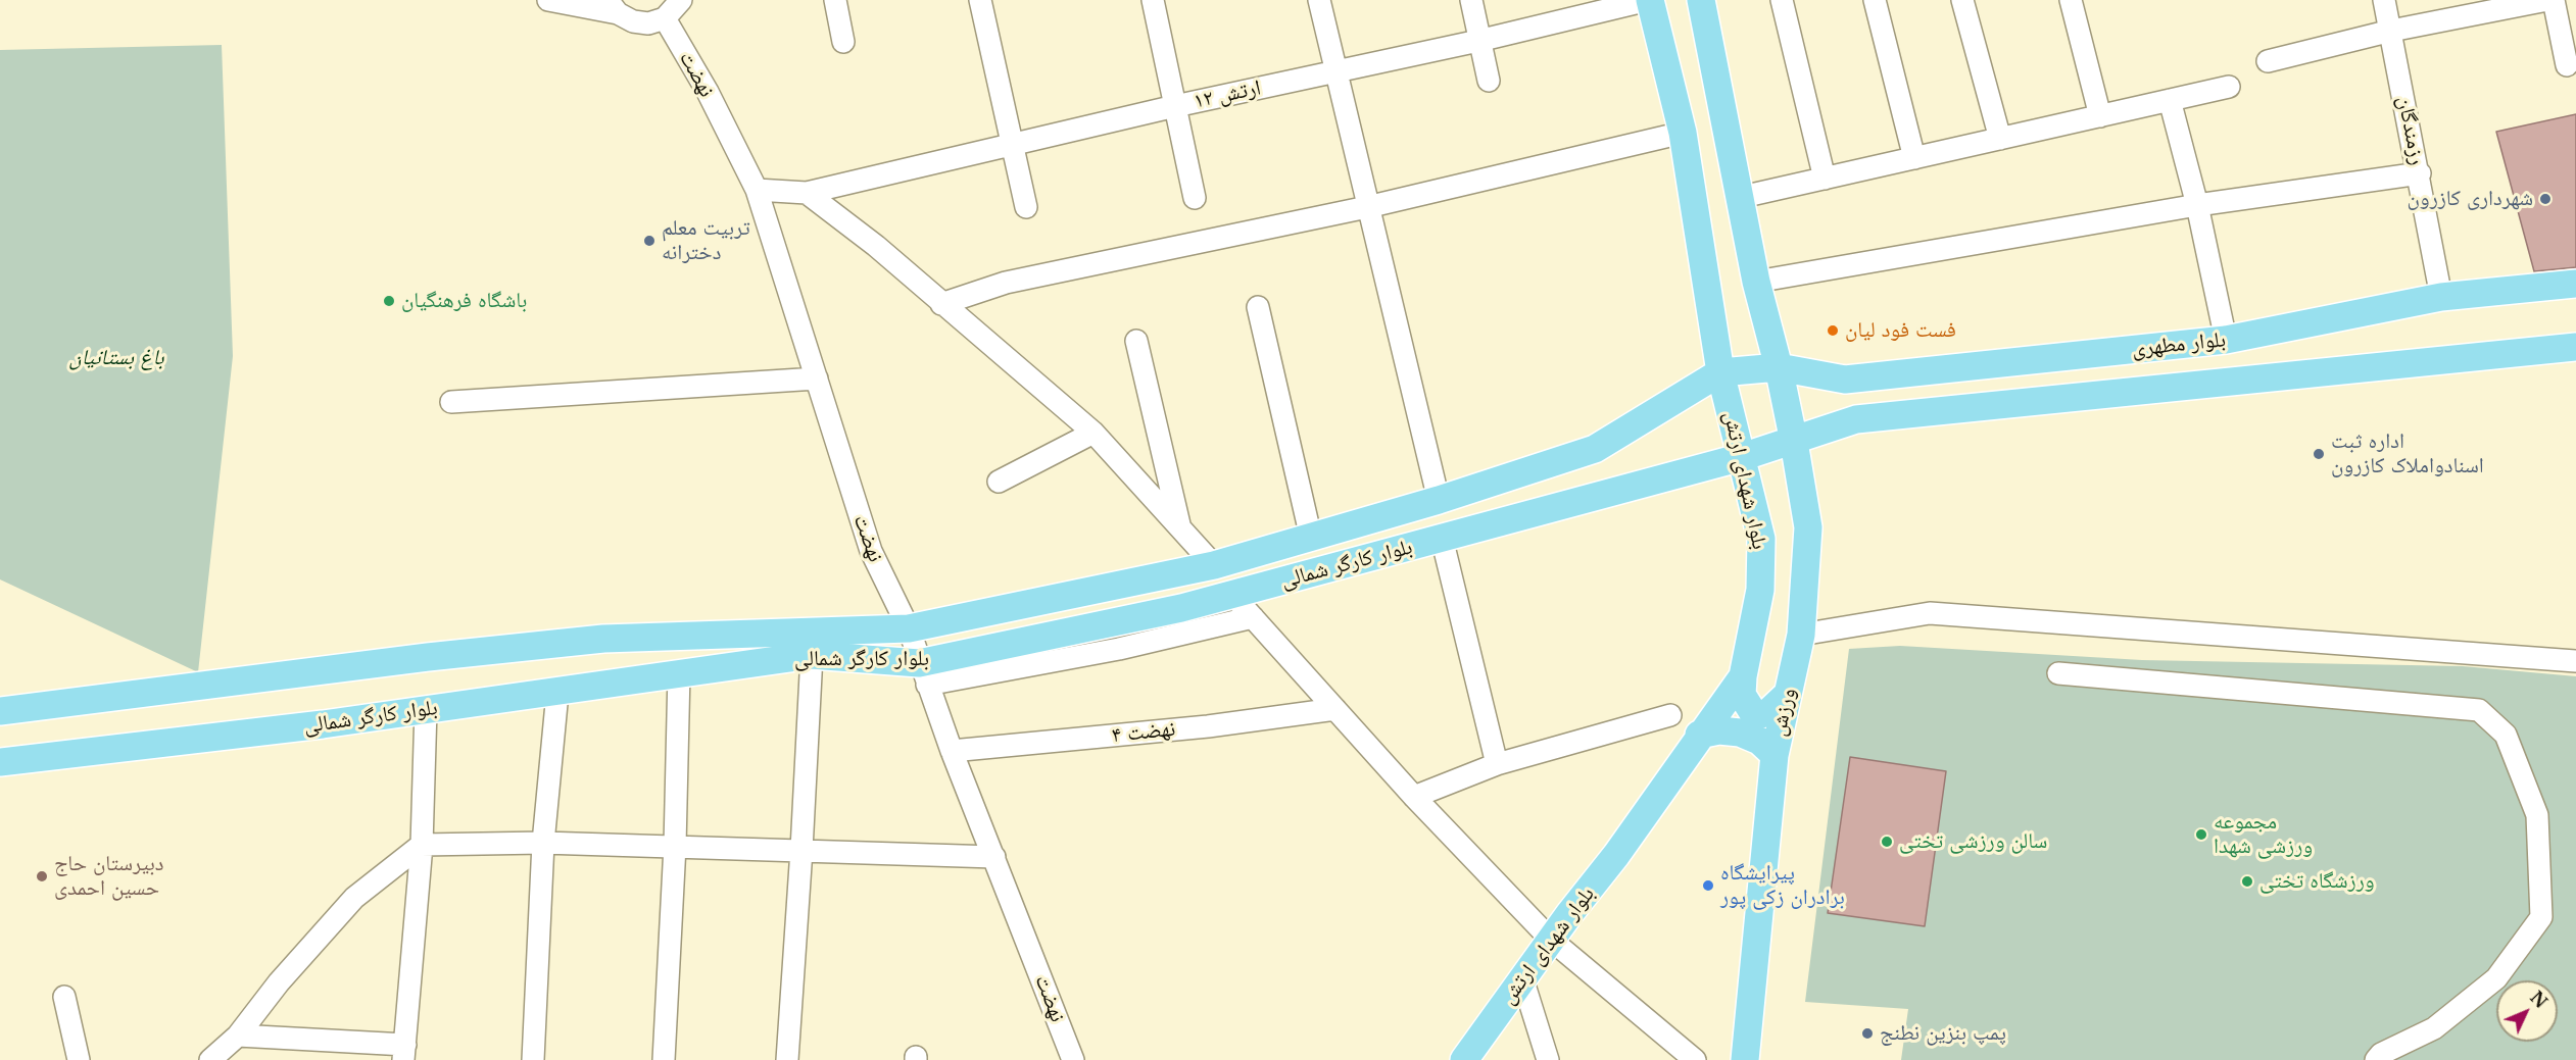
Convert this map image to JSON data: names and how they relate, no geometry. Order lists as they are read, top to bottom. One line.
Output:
{"streets":{"main road":["بلوار مطهری","بلوار شهدای ارتش","بلوار کارگر شمالی","ورزش"],"street":["نهضت","ارتش ۱۲","رزمندگان","نهضت ۴"]},"crossings":[["نهضت","ارتش ۱۲"],["نهضت","بلوار کارگر شمالی"],["نهضت","نهضت ۴"],["ارتش ۱۲","بلوار شهدای ارتش"],["رزمندگان","بلوار مطهری"],["بلوار مطهری","بلوار شهدای ارتش"],["بلوار مطهری","بلوار کارگر شمالی"],["بلوار مطهری","ورزش"],["بلوار شهدای ارتش","بلوار کارگر شمالی"]],"parks":["باغ بستانیان"],"places":["شهرداری کازرون","تربیت معلم دخترانه","باشگاه فرهنگیان","فست فود لیان","اداره ثبت اسنادواملاک کازرون","مجموعه ورزشی شهدا","سالن ورزشی تختی","دبیرستان حاج حسین احمدی","ورزشگاه تختی","پیرایشگاه برادران زکی پور","پمپ بنزین نطنج"],"north":"top right"}
